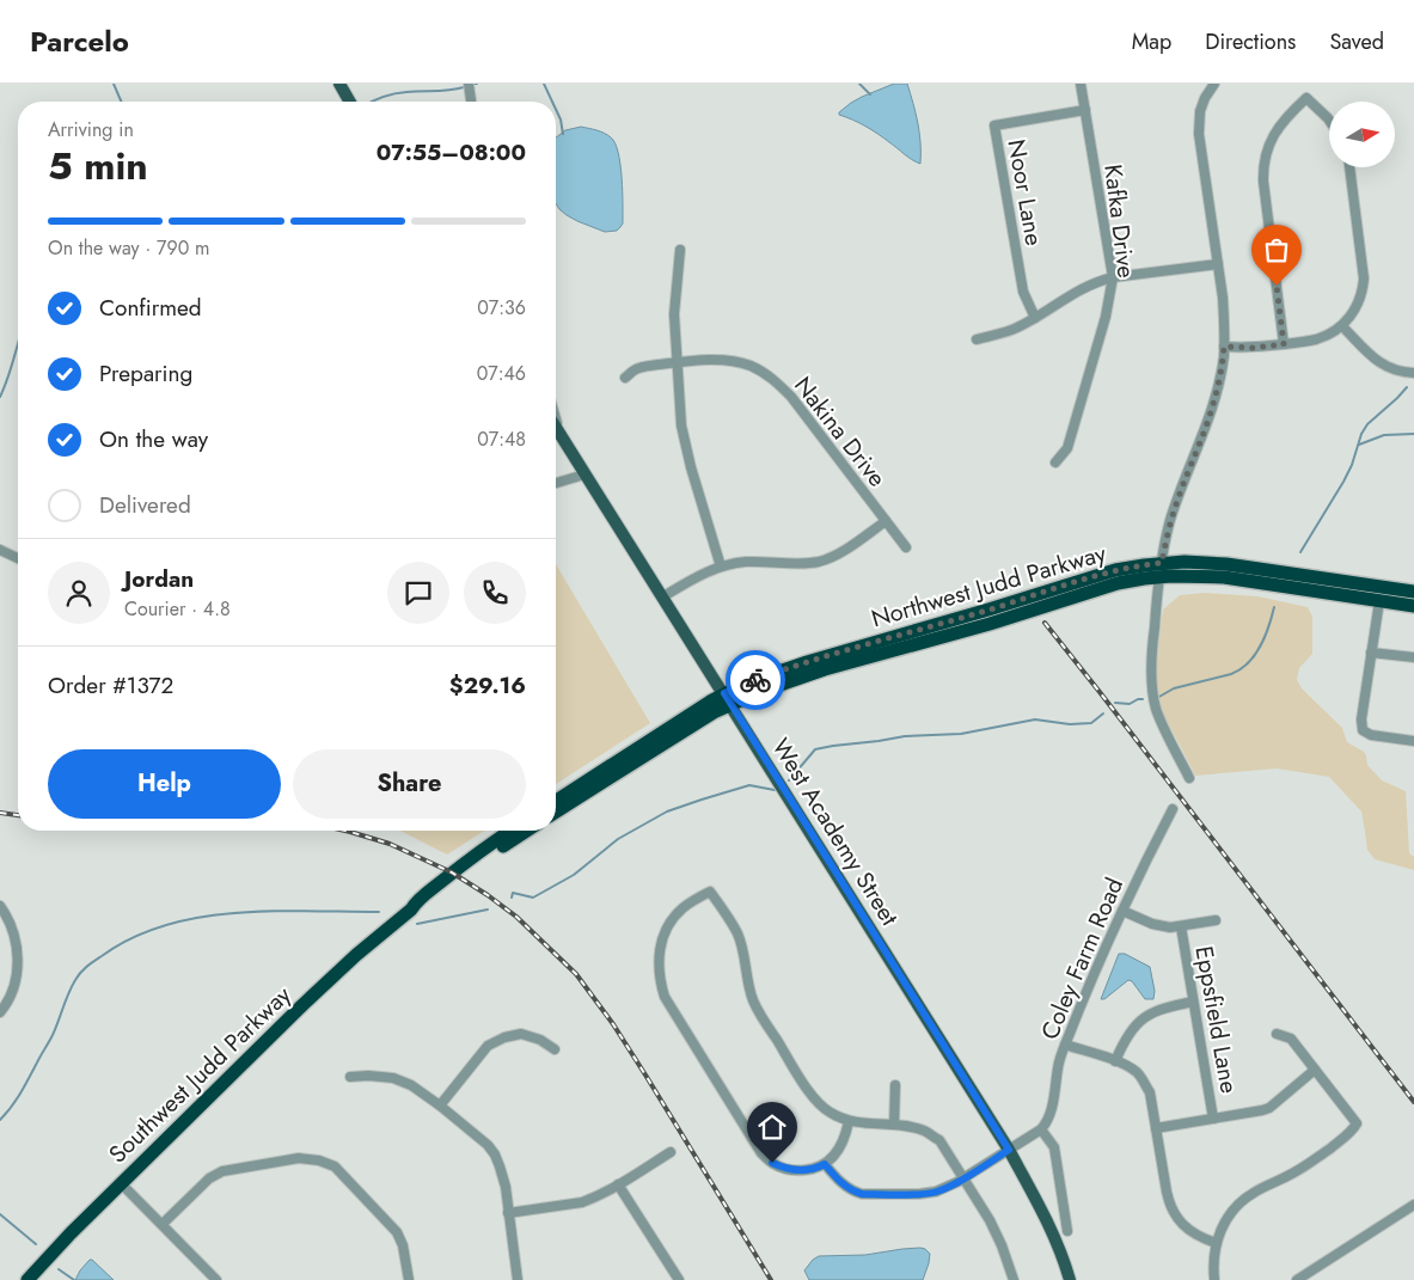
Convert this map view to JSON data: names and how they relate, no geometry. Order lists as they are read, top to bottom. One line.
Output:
{"streets":{"highway":["Northwest Judd Parkway","Southwest Judd Parkway"],"main road":["West Academy Street"],"street":["Noor Lane","Kafka Drive","Nakina Drive","Coley Farm Road","Eppsfield Lane"]},"crossings":[["Noor Lane","Kafka Drive"],["Northwest Judd Parkway","West Academy Street"],["West Academy Street","Coley Farm Road"]],"north":"right","page":{"header":"Parcelo","nav":["Map","Directions","Saved"],"heading":["5 min","Arriving in","07:55–08:00"],"panel":["Jordan","Courier · 4.8","Order #1372","$29.16"],"bar":"On the way · 790 m","list":[["Confirmed","07:36"],["Preparing","07:46"],["On the way","07:48"],"Delivered"],"buttons":["Help","Share"]}}
